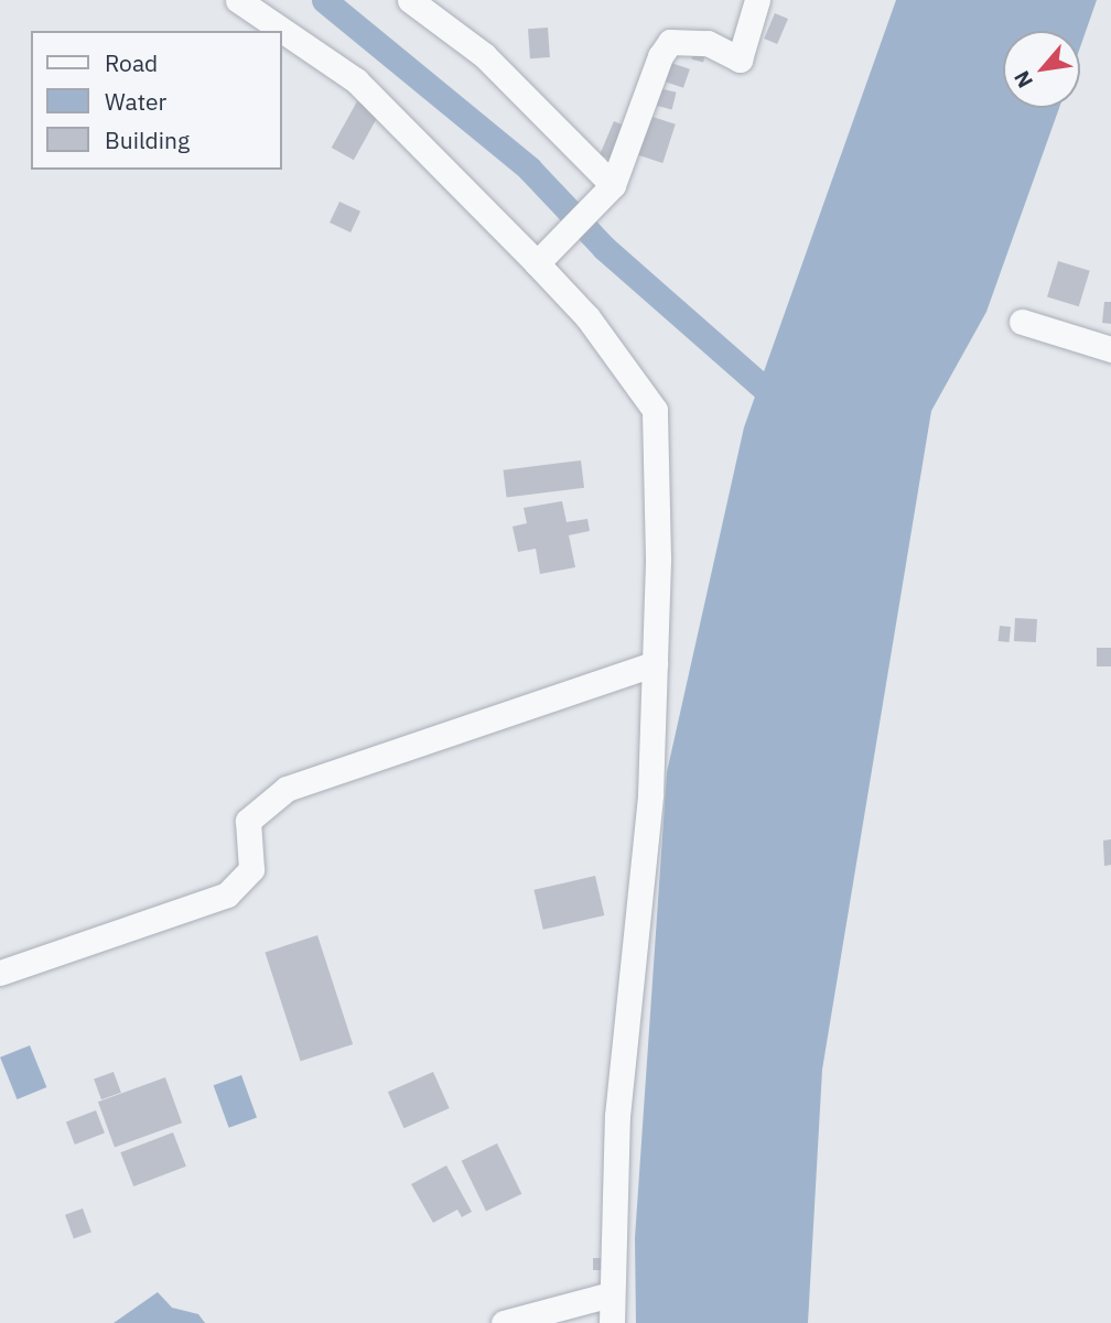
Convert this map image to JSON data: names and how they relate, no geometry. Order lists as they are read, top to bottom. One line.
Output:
{"legend":["Road","Water","Building"],"north":"bottom left"}
